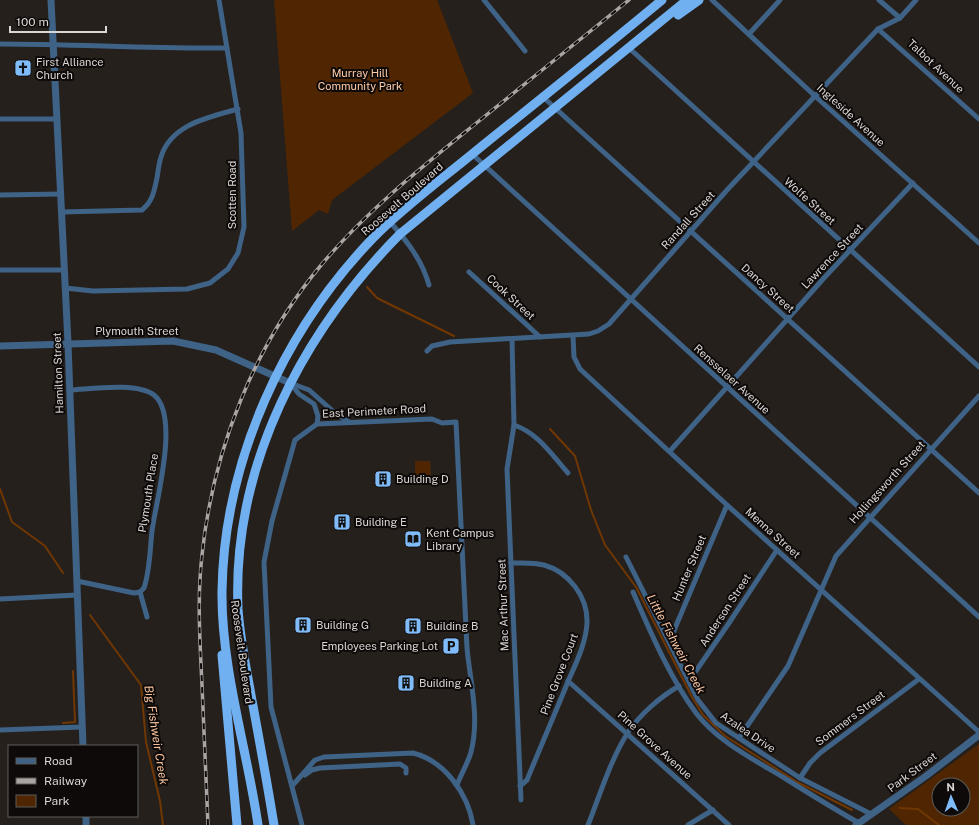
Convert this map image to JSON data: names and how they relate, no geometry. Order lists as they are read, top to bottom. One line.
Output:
{"streets":{"highway":["Roosevelt Boulevard"],"street":["Talbot Avenue","Ingleside Avenue","Scotten Road","Wolfe Street","Randall Street","Lawrence Street","Dancy Street","Cook Street","Plymouth Street","Hamilton Street","Rensselaer Avenue","East Perimeter Road","Hollingsworth Street","Plymouth Place","Menna Street","Hunter Street","Mac Arthur Street","Anderson Street","Pine Grove Court","Sommers Street","Azalea Drive","Pine Grove Avenue","Park Street"]},"crossings":[["Talbot Avenue","Randall Street"],["Ingleside Avenue","Randall Street"],["Ingleside Avenue","Lawrence Street"],["Scotten Road","Hamilton Street"],["Roosevelt Boulevard","Wolfe Street"],["Roosevelt Boulevard","Dancy Street"],["Roosevelt Boulevard","Plymouth Street"],["Roosevelt Boulevard","Rensselaer Avenue"],["Wolfe Street","Randall Street"],["Wolfe Street","Lawrence Street"],["Randall Street","Dancy Street"],["Randall Street","Cook Street"],["Randall Street","Rensselaer Avenue"],["Randall Street","Menna Street"],["Randall Street","Mac Arthur Street"],["Lawrence Street","Dancy Street"],["Lawrence Street","Rensselaer Avenue"],["Lawrence Street","Menna Street"],["Dancy Street","Hollingsworth Street"],["Plymouth Street","Hamilton Street"],["Hamilton Street","Plymouth Place"],["Rensselaer Avenue","Hollingsworth Street"],["Hollingsworth Street","Menna Street"],["Hollingsworth Street","Azalea Drive"],["Menna Street","Hunter Street"],["Menna Street","Anderson Street"],["Menna Street","Sommers Street"],["Menna Street","Park Street"],["Hunter Street","Azalea Drive"],["Mac Arthur Street","Pine Grove Court"],["Anderson Street","Azalea Drive"],["Pine Grove Court","Pine Grove Avenue"],["Sommers Street","Azalea Drive"],["Azalea Drive","Park Street"]],"water":["Little Fishweir Creek","Big Fishweir Creek"],"parks":["Murray Hill Community Park"],"places":{"church":["First Alliance Church"],"building":["Building D","Building E","Building G","Building B","Building A"],"library":["Kent Campus Library"],"parking":["Employees Parking Lot"]},"legend":["Road","Railway","Park"],"scale_bar":"100 m","north":"top"}
